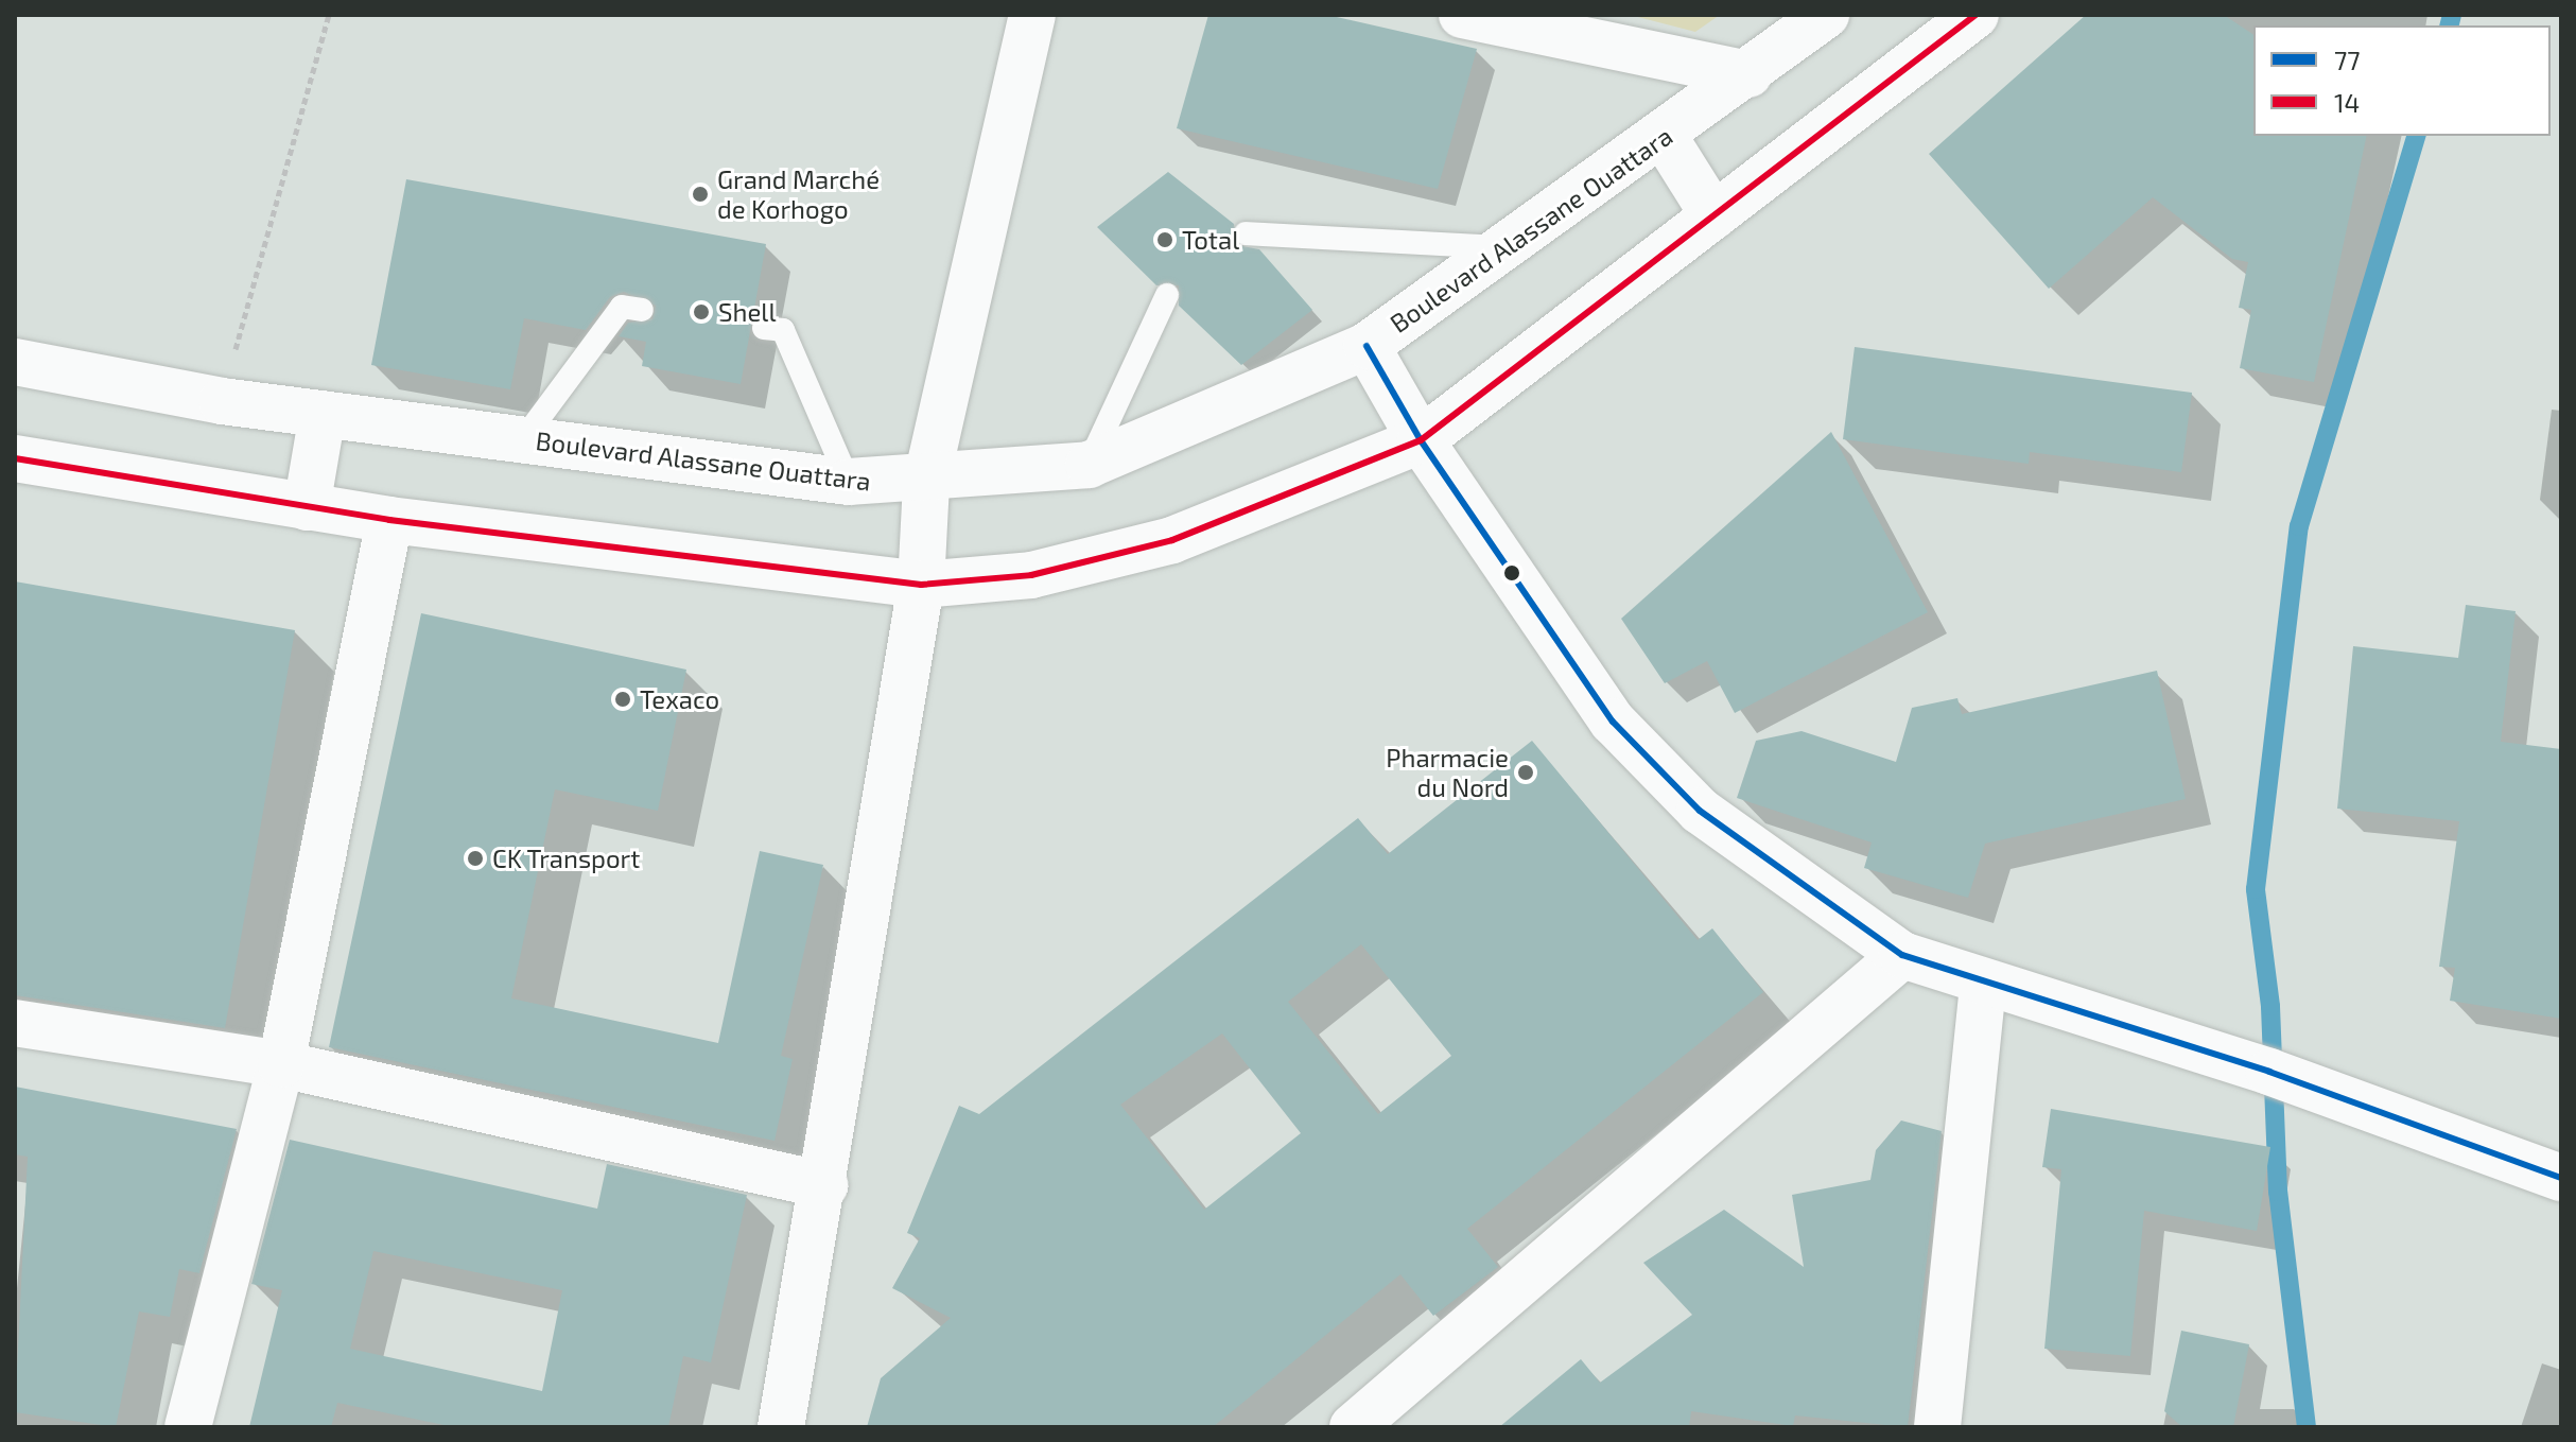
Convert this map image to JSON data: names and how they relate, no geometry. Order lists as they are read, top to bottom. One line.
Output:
{"streets":{"street":["Boulevard Alassane Ouattara"]},"places":["Grand Marché de Korhogo","Total","Shell","Texaco","Pharmacie du Nord","CK Transport"],"lines":["transit line 14","transit line 77"],"legend":["77","14"]}
